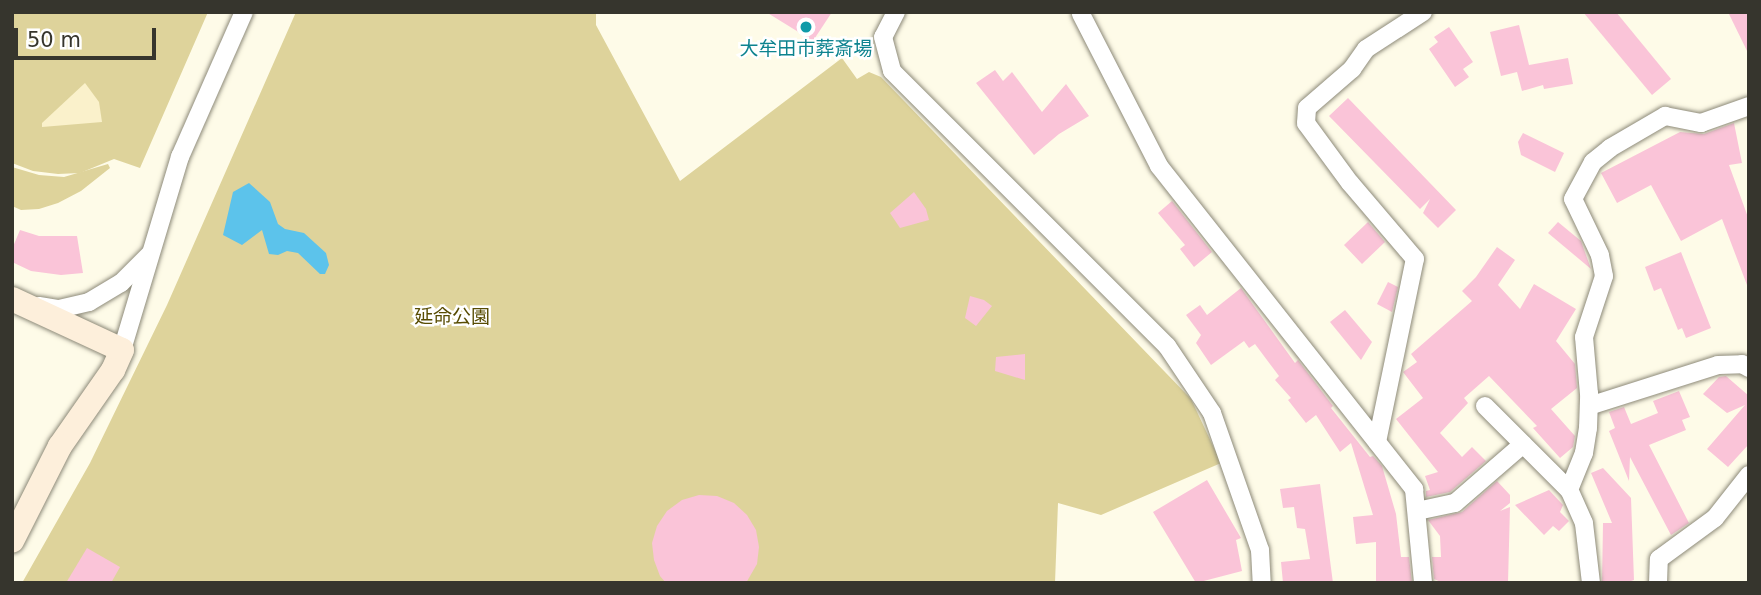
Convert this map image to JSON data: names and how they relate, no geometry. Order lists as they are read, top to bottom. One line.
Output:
{"parks":["延命公園"],"places":["大牟田市葬斎場"],"scale_bar":"50 m"}
